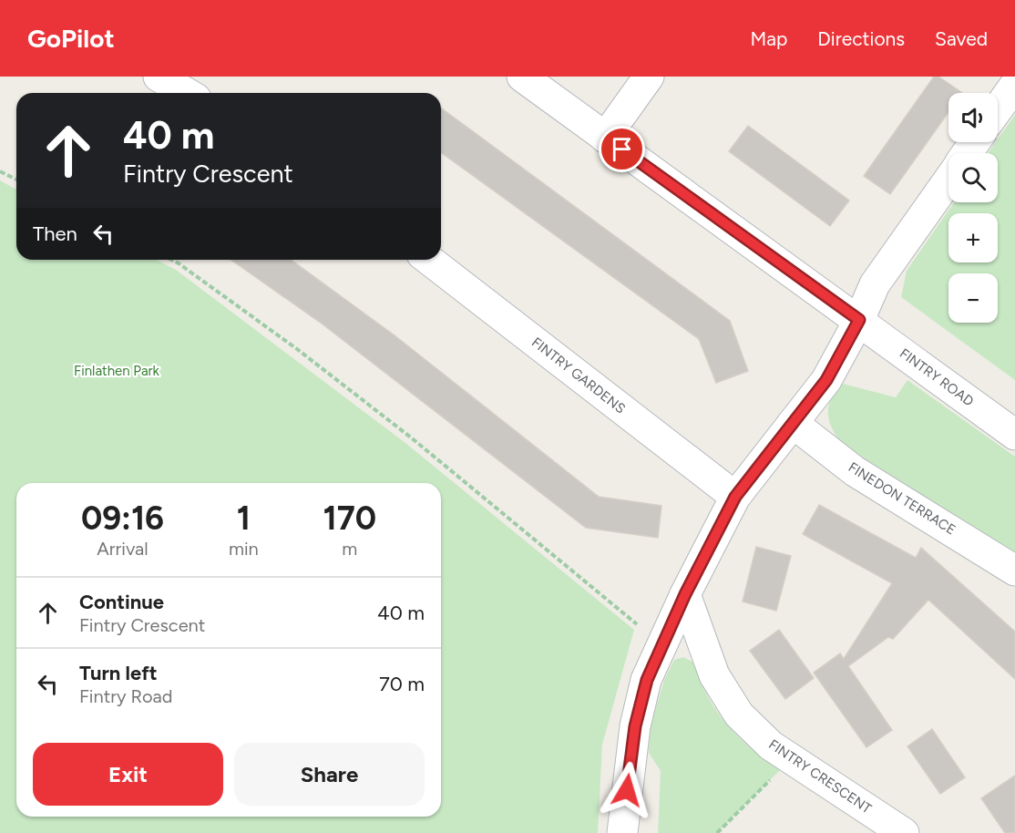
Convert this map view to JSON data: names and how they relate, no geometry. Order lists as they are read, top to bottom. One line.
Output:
{"streets":{"street":["FINTRY GARDENS","FINTRY ROAD","FINEDON TERRACE","FINTRY CRESCENT"]},"parks":["Finlathen Park"],"page":{"header":"GoPilot","nav":["Map","Directions","Saved"],"map_buttons":["+","−"],"turn":["40 m","Fintry Crescent"],"then":"Then","eta":["09:16","Arrival","1","min","170","m"],"list":[{"name":"Continue","note":"Fintry Crescent","value":"40 m"},{"name":"Turn left","note":"Fintry Road","value":"70 m"}],"buttons":["Exit","Share"]}}
